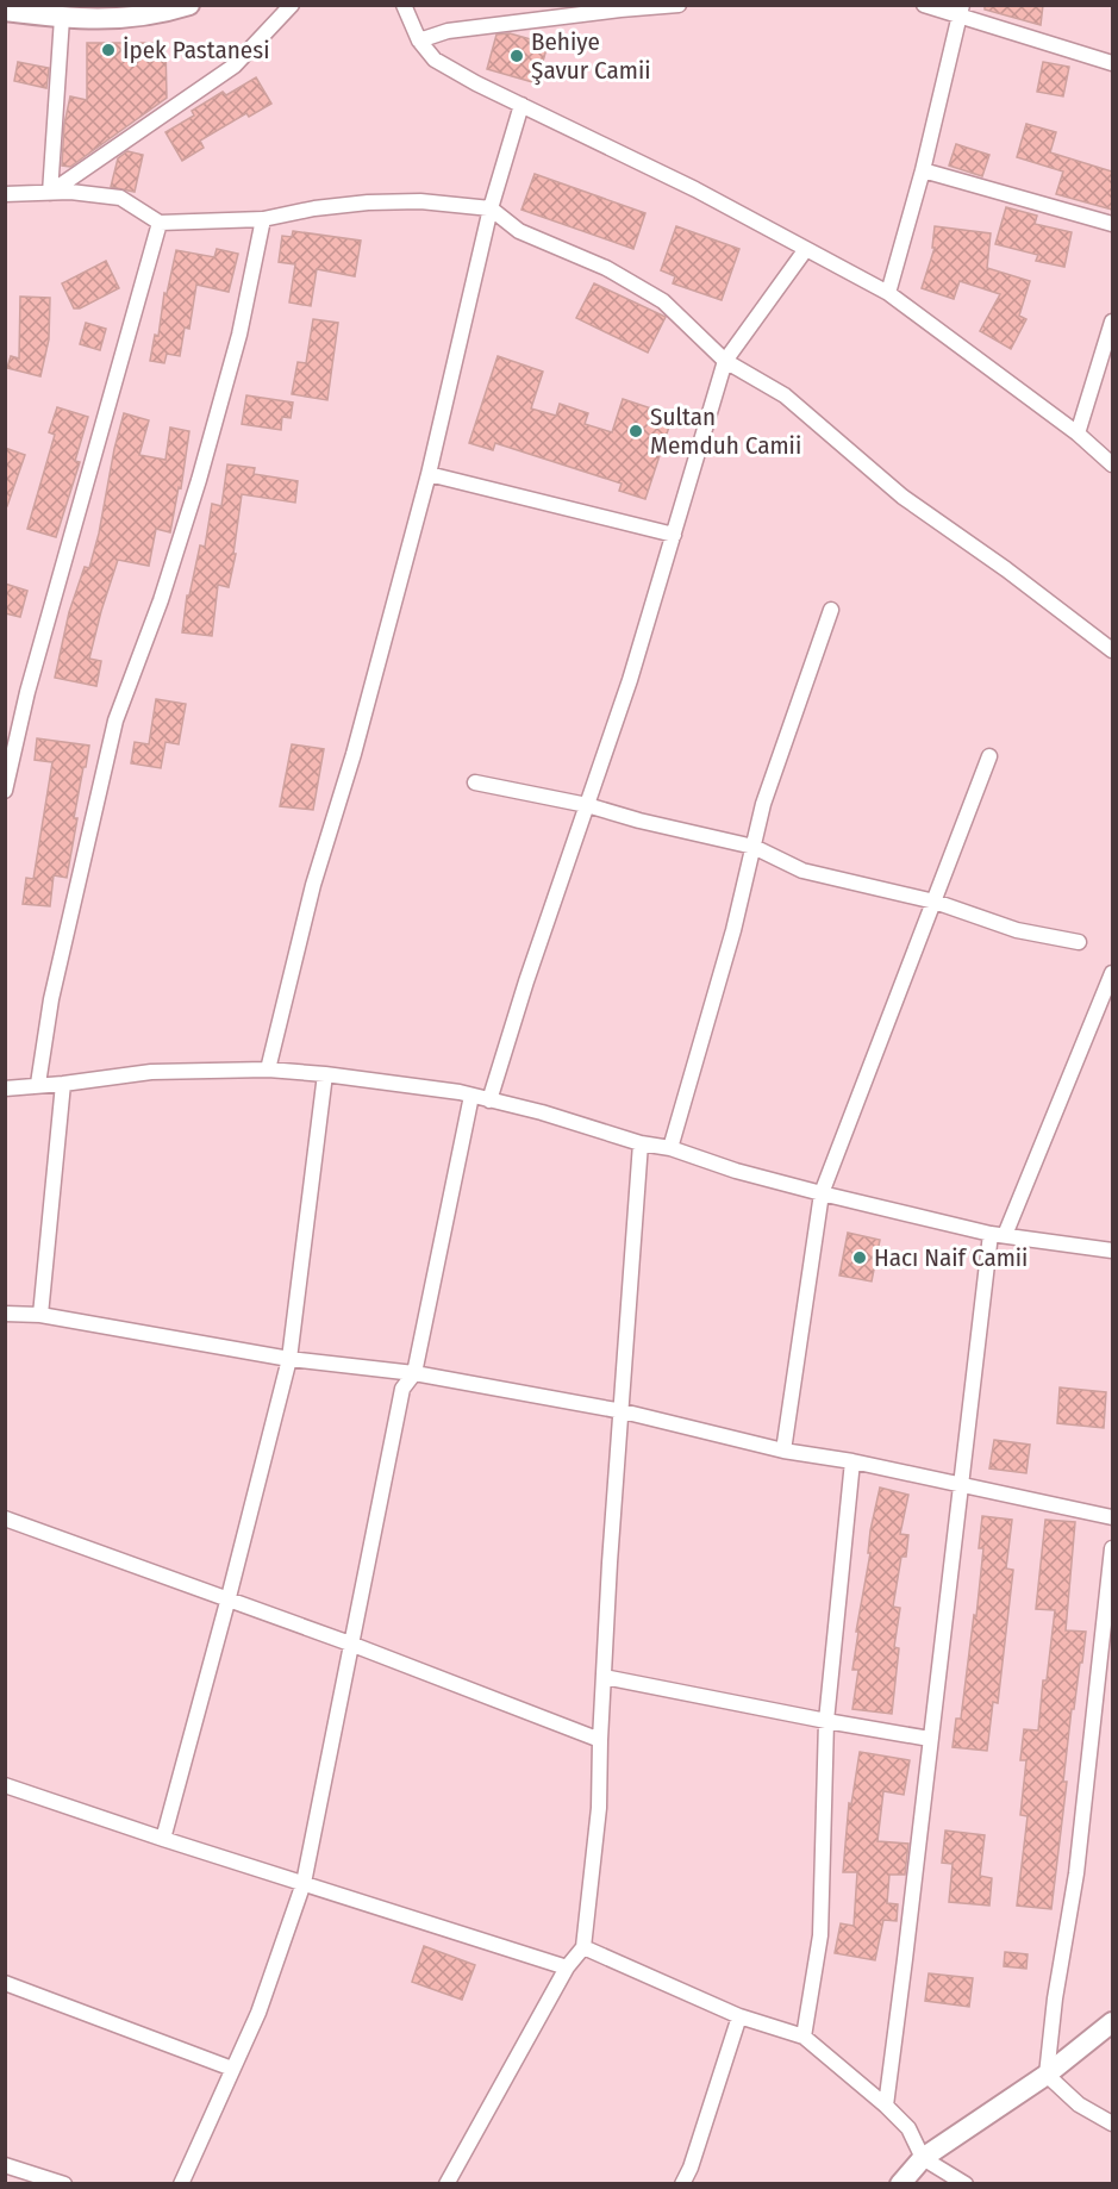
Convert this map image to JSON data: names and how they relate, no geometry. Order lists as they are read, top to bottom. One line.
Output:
{"places":["İpek Pastanesi","Behiye Şavur Camii","Sultan Memduh Camii","Hacı Naif Camii"]}
